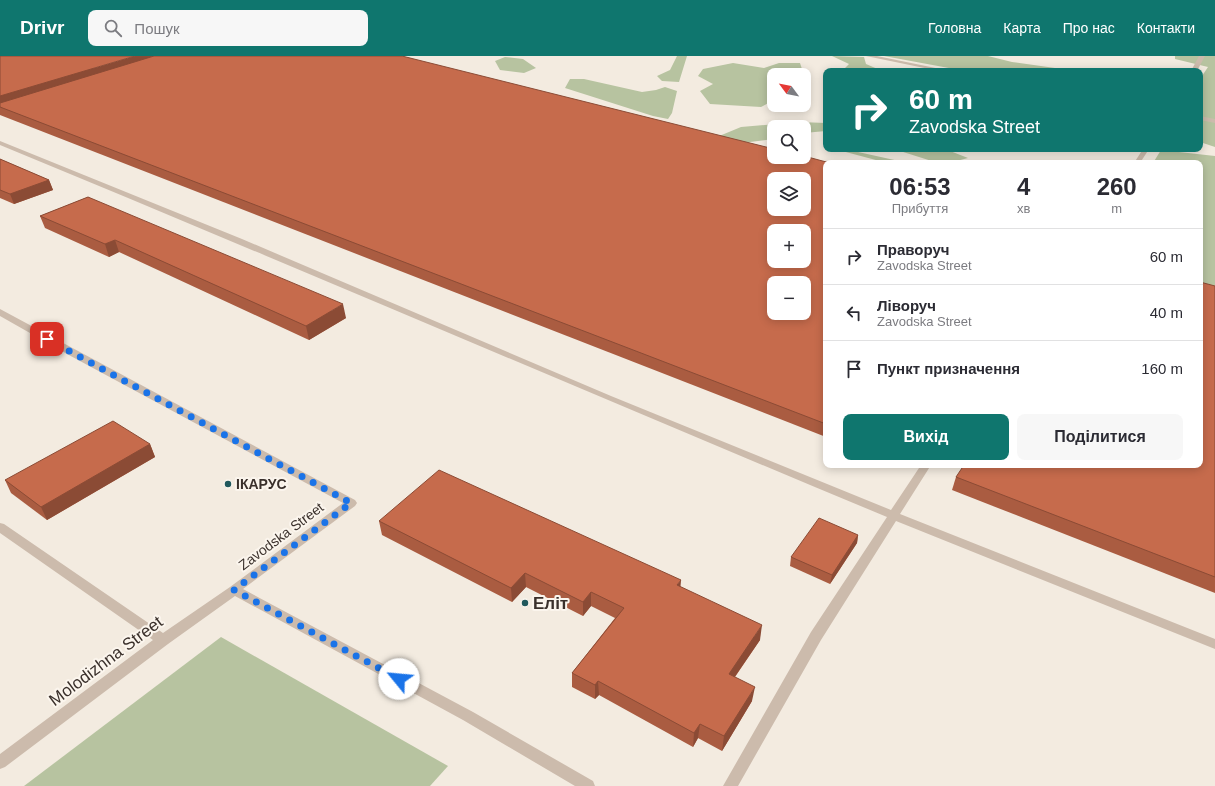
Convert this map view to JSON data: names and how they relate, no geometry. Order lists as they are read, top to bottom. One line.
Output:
{"streets":{"street":["Zavodska Street","Molodizhna Street"]},"crossings":[["Zavodska Street","Molodizhna Street"]],"places":["ІКАРУС","Еліт"],"north":"top left","page":{"header":"Drivr","search":"Пошук","nav":["Головна","Карта","Про нас","Контакти"],"map_buttons":["+","−"],"turn":["60 m","Zavodska Street"],"eta":["06:53","Прибуття","4","хв","260","m"],"list":[{"name":"Праворуч","note":"Zavodska Street","value":"60 m"},{"name":"Ліворуч","note":"Zavodska Street","value":"40 m"},{"name":"Пункт призначення","value":"160 m"}],"buttons":["Вихід","Поділитися"]}}
